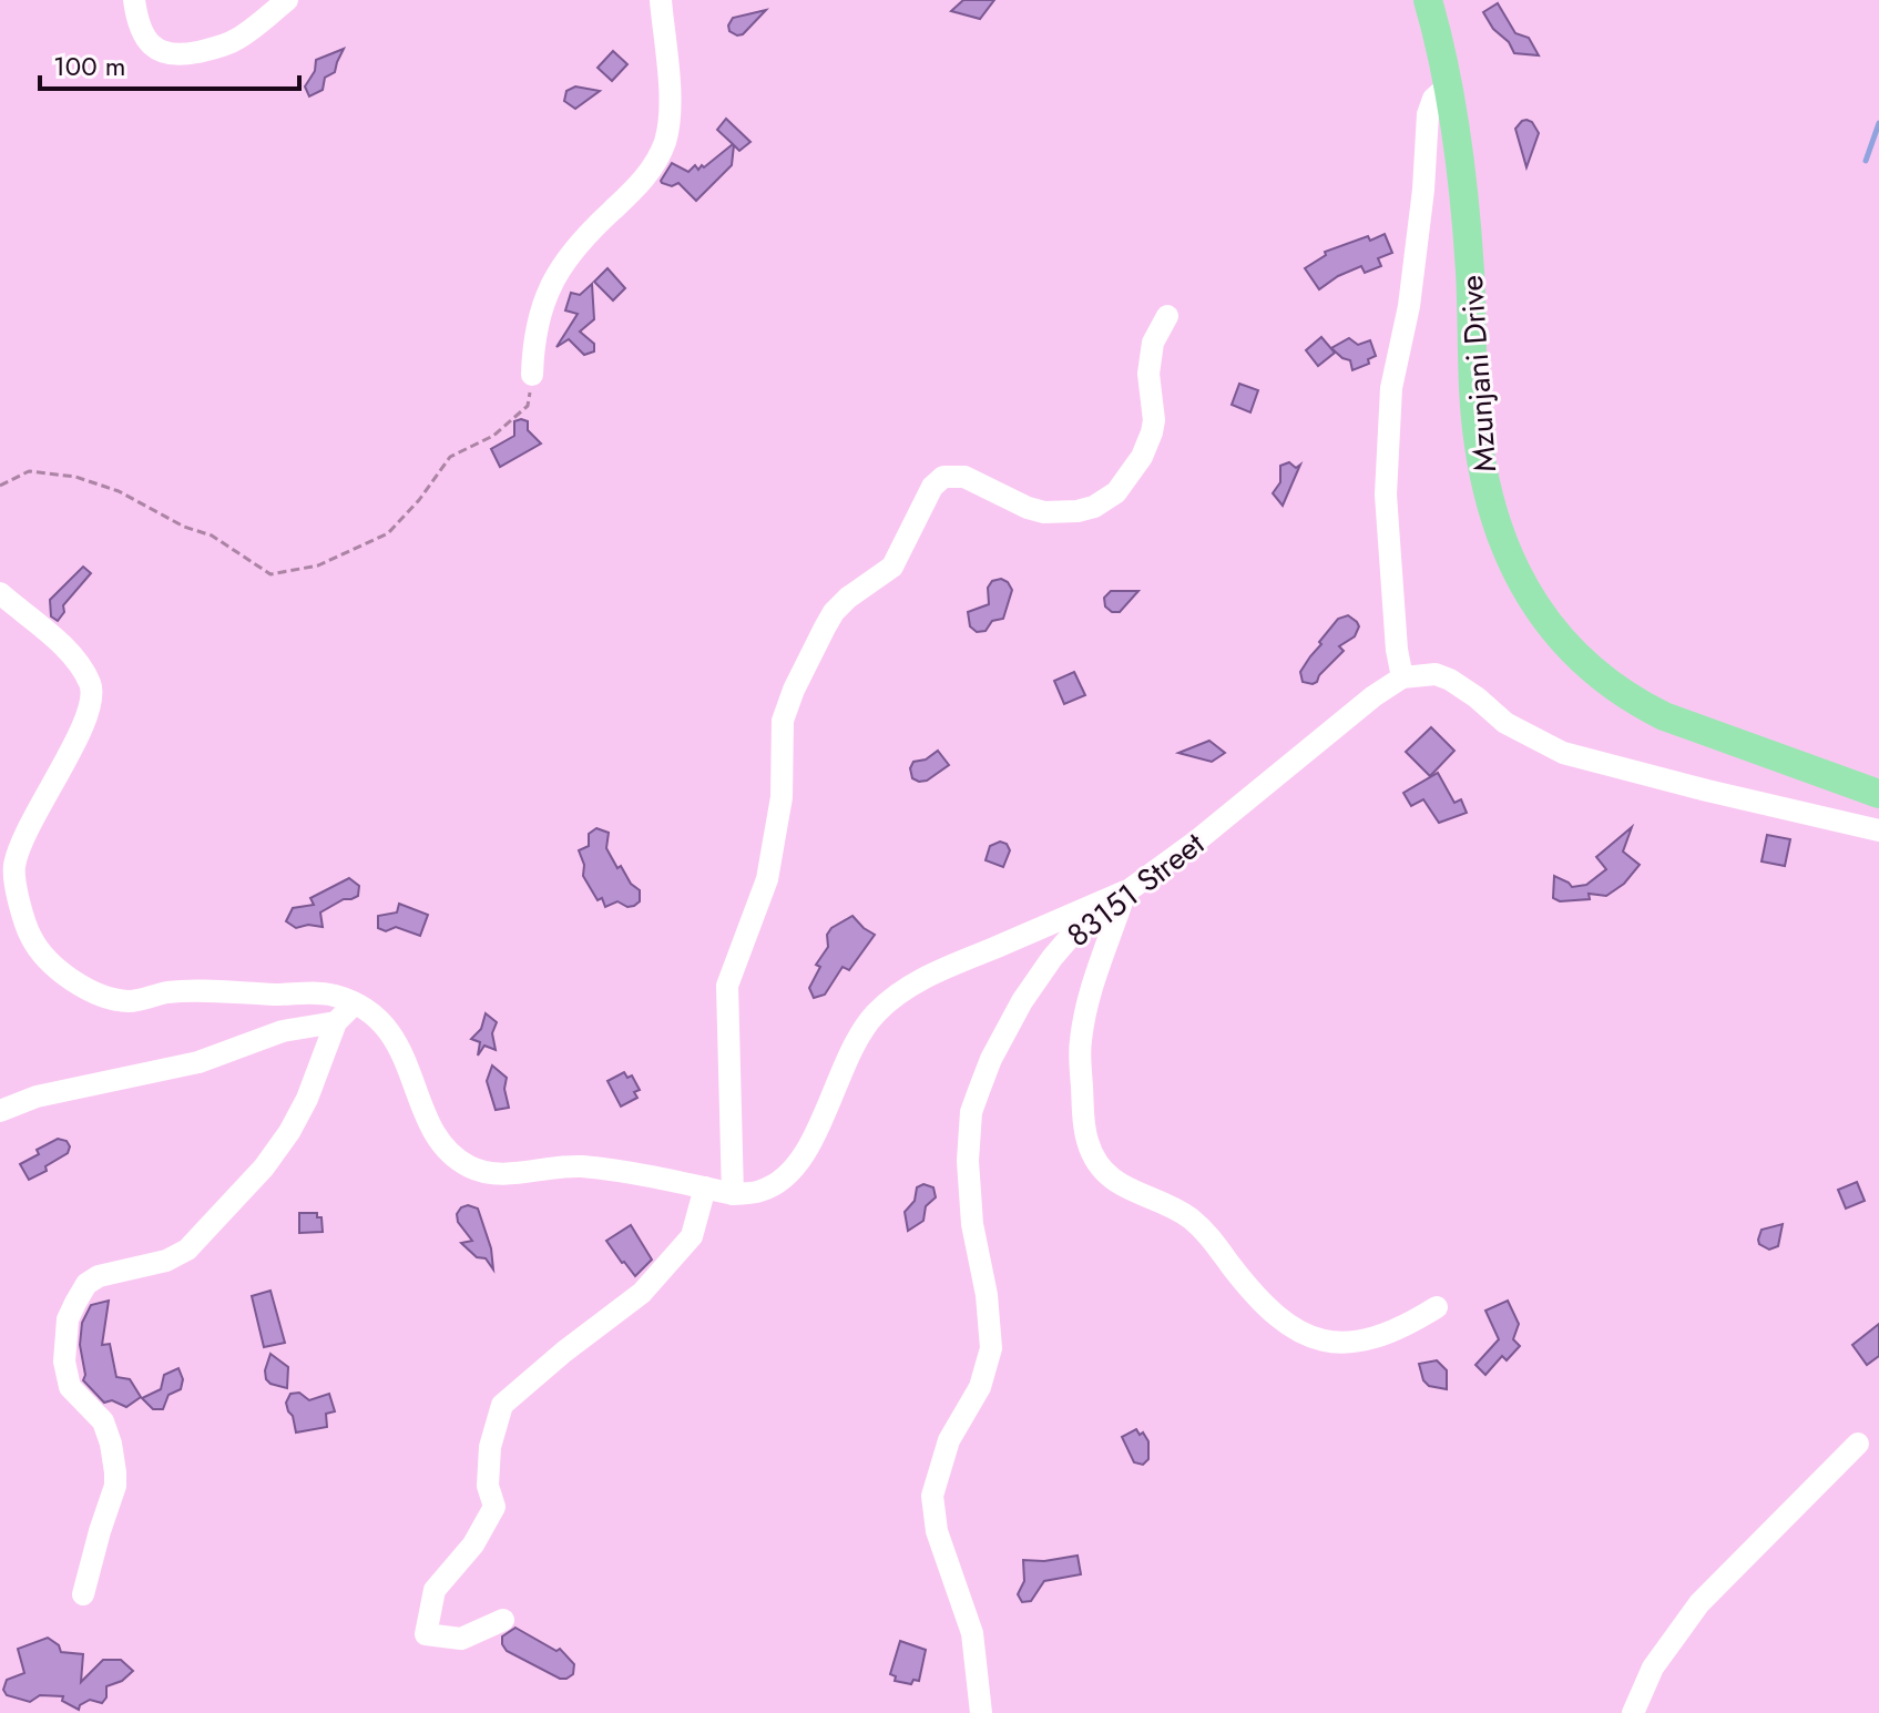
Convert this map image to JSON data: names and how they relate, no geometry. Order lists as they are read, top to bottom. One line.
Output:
{"streets":{"main road":["Mzunjani Drive"],"street":["83151 Street"]},"scale_bar":"100 m"}
